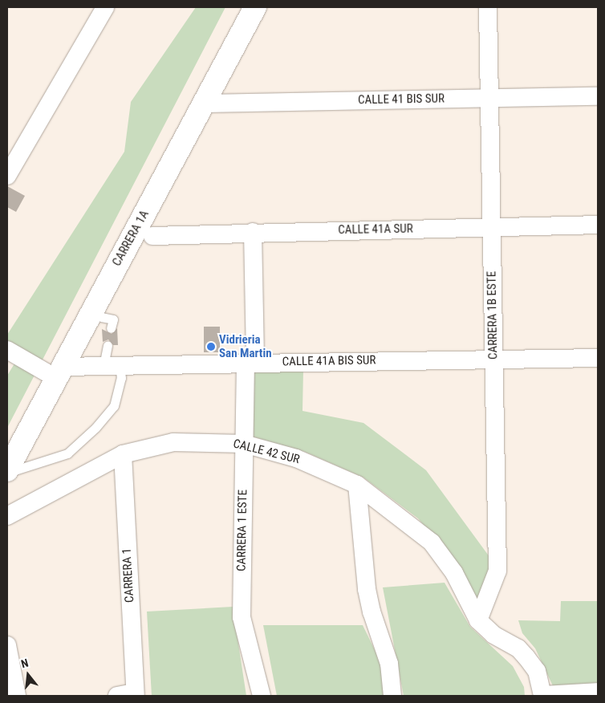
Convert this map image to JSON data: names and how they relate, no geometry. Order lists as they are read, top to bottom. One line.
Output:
{"streets":{"main road":["CARRERA 1A"],"street":["CALLE 41 BIS SUR","CALLE 41A SUR","CARRERA 1B ESTE","CALLE 41A BIS SUR","CALLE 42 SUR","CARRERA 1 ESTE","CARRERA 1"]},"crossings":[["CALLE 41 BIS SUR","CARRERA 1A"],["CALLE 41 BIS SUR","CARRERA 1B ESTE"],["CALLE 41A SUR","CARRERA 1B ESTE"],["CALLE 41A SUR","CARRERA 1 ESTE"],["CARRERA 1A","CALLE 41A BIS SUR"],["CARRERA 1B ESTE","CALLE 41A BIS SUR"],["CARRERA 1B ESTE","CALLE 42 SUR"],["CALLE 41A BIS SUR","CARRERA 1 ESTE"],["CALLE 42 SUR","CARRERA 1 ESTE"],["CALLE 42 SUR","CARRERA 1"]],"places":["Vidrieria San Martin"],"north":"top"}
